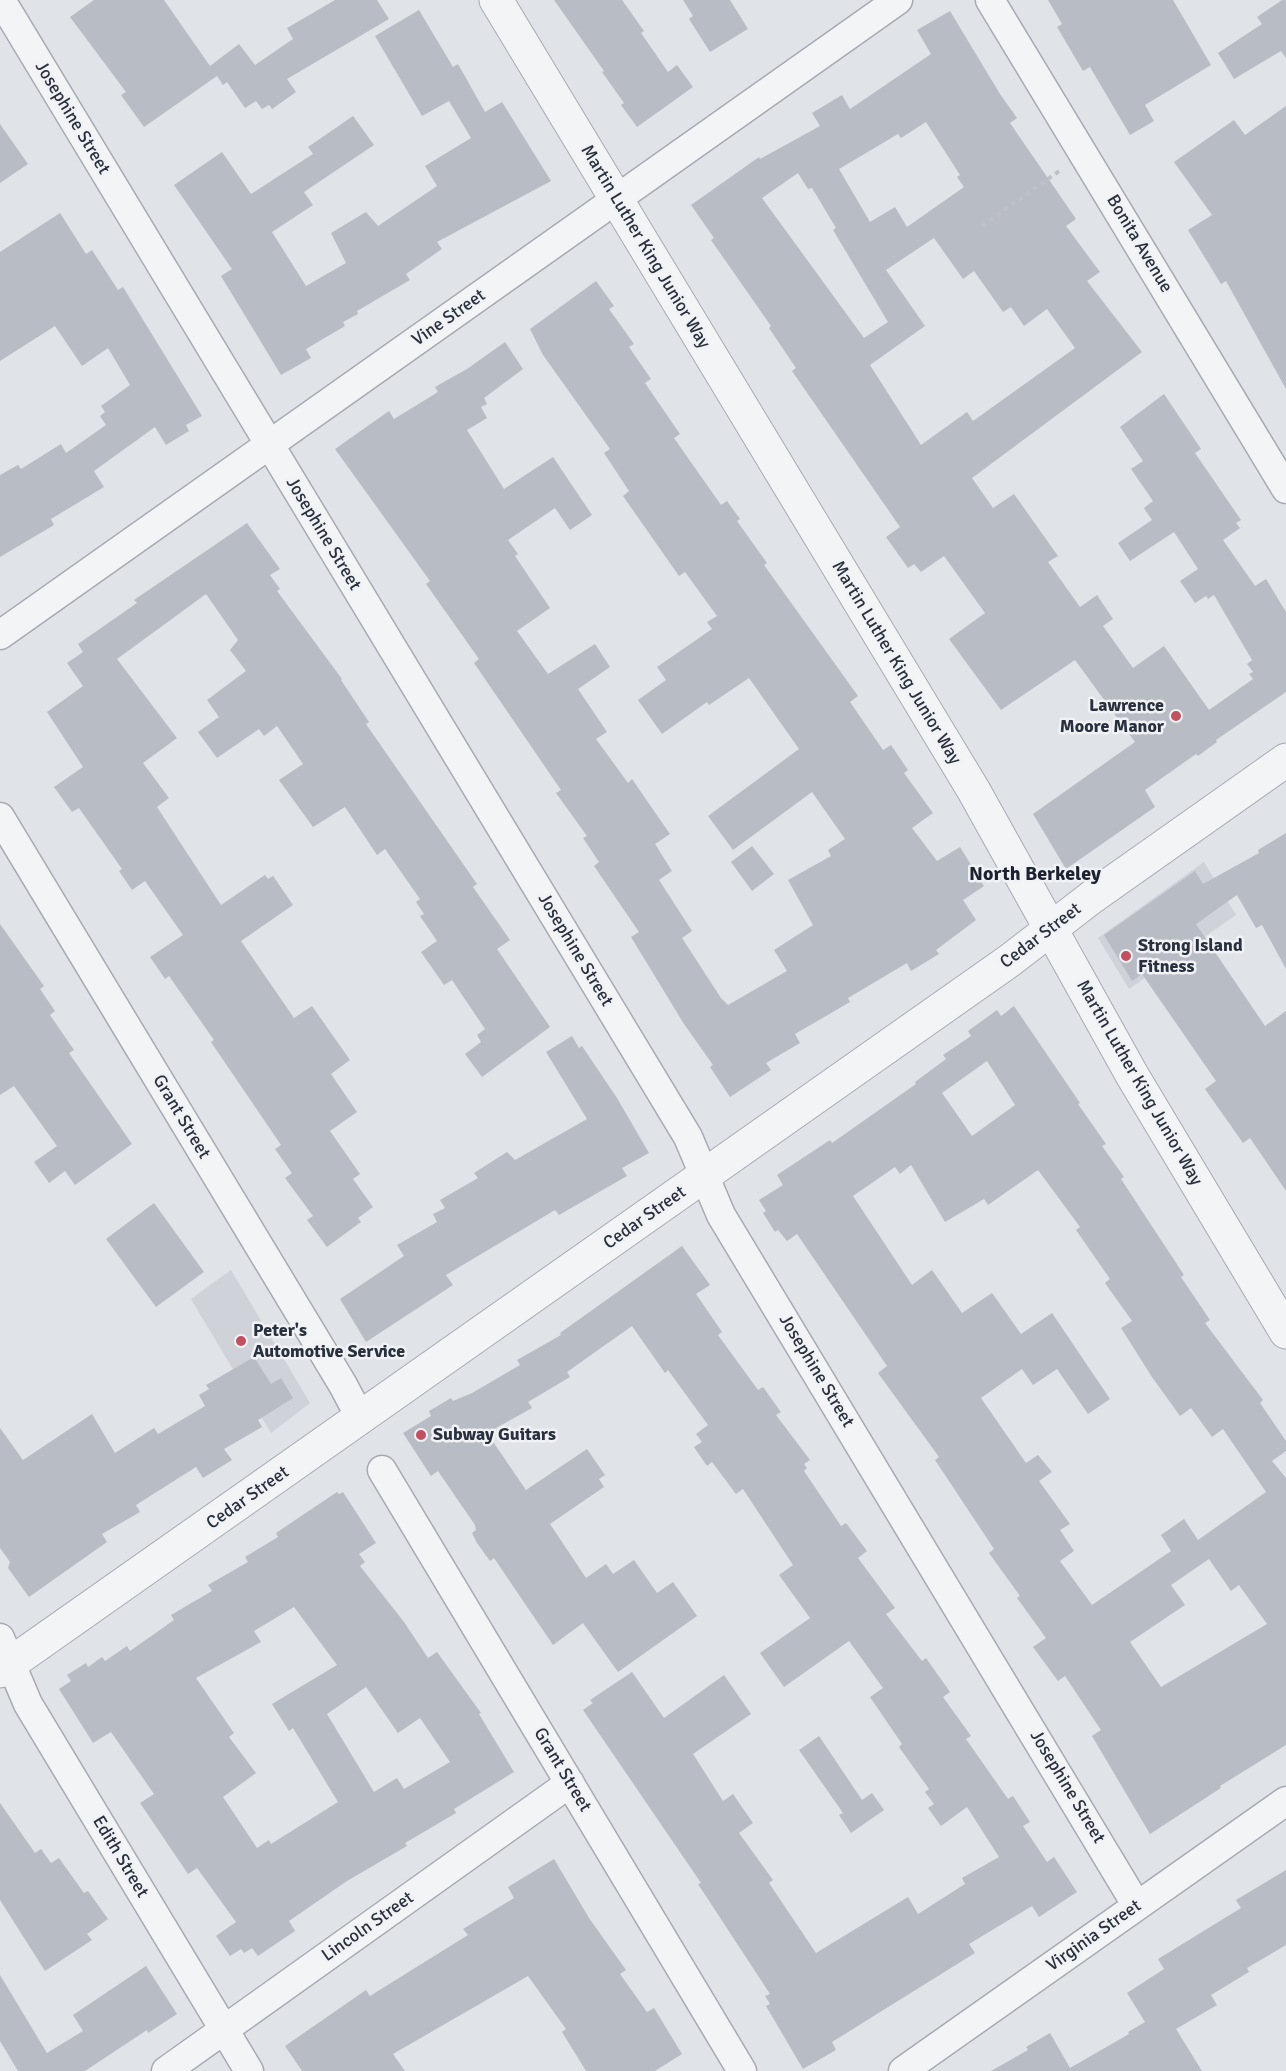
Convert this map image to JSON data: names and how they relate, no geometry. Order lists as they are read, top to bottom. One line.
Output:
{"streets":{"street":["Josephine Street","Bonita Avenue","Martin Luther King Junior Way","Vine Street","Cedar Street","Grant Street","Edith Street","Lincoln Street","Virginia Street"]},"crossings":[["Josephine Street","Vine Street"],["Josephine Street","Cedar Street"],["Josephine Street","Virginia Street"],["Martin Luther King Junior Way","Vine Street"],["Martin Luther King Junior Way","Cedar Street"],["Cedar Street","Grant Street"],["Cedar Street","Edith Street"],["Grant Street","Lincoln Street"],["Edith Street","Lincoln Street"]],"districts":["North Berkeley"],"places":["Lawrence Moore Manor","Strong Island Fitness","Peter's Automotive Service","Subway Guitars"]}
